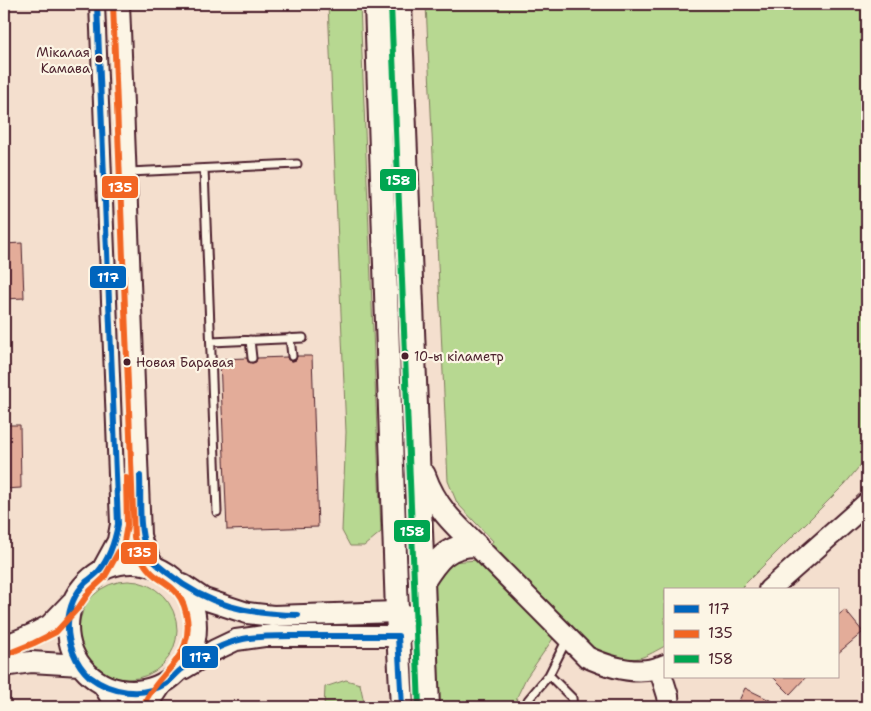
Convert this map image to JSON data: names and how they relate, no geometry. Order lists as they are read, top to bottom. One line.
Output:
{"places":["Мікалая Камава","10-ы кіламетр","Новая Баравая"],"lines":["transit line 117","transit line 135","transit line 158"],"legend":["117","135","158"]}
